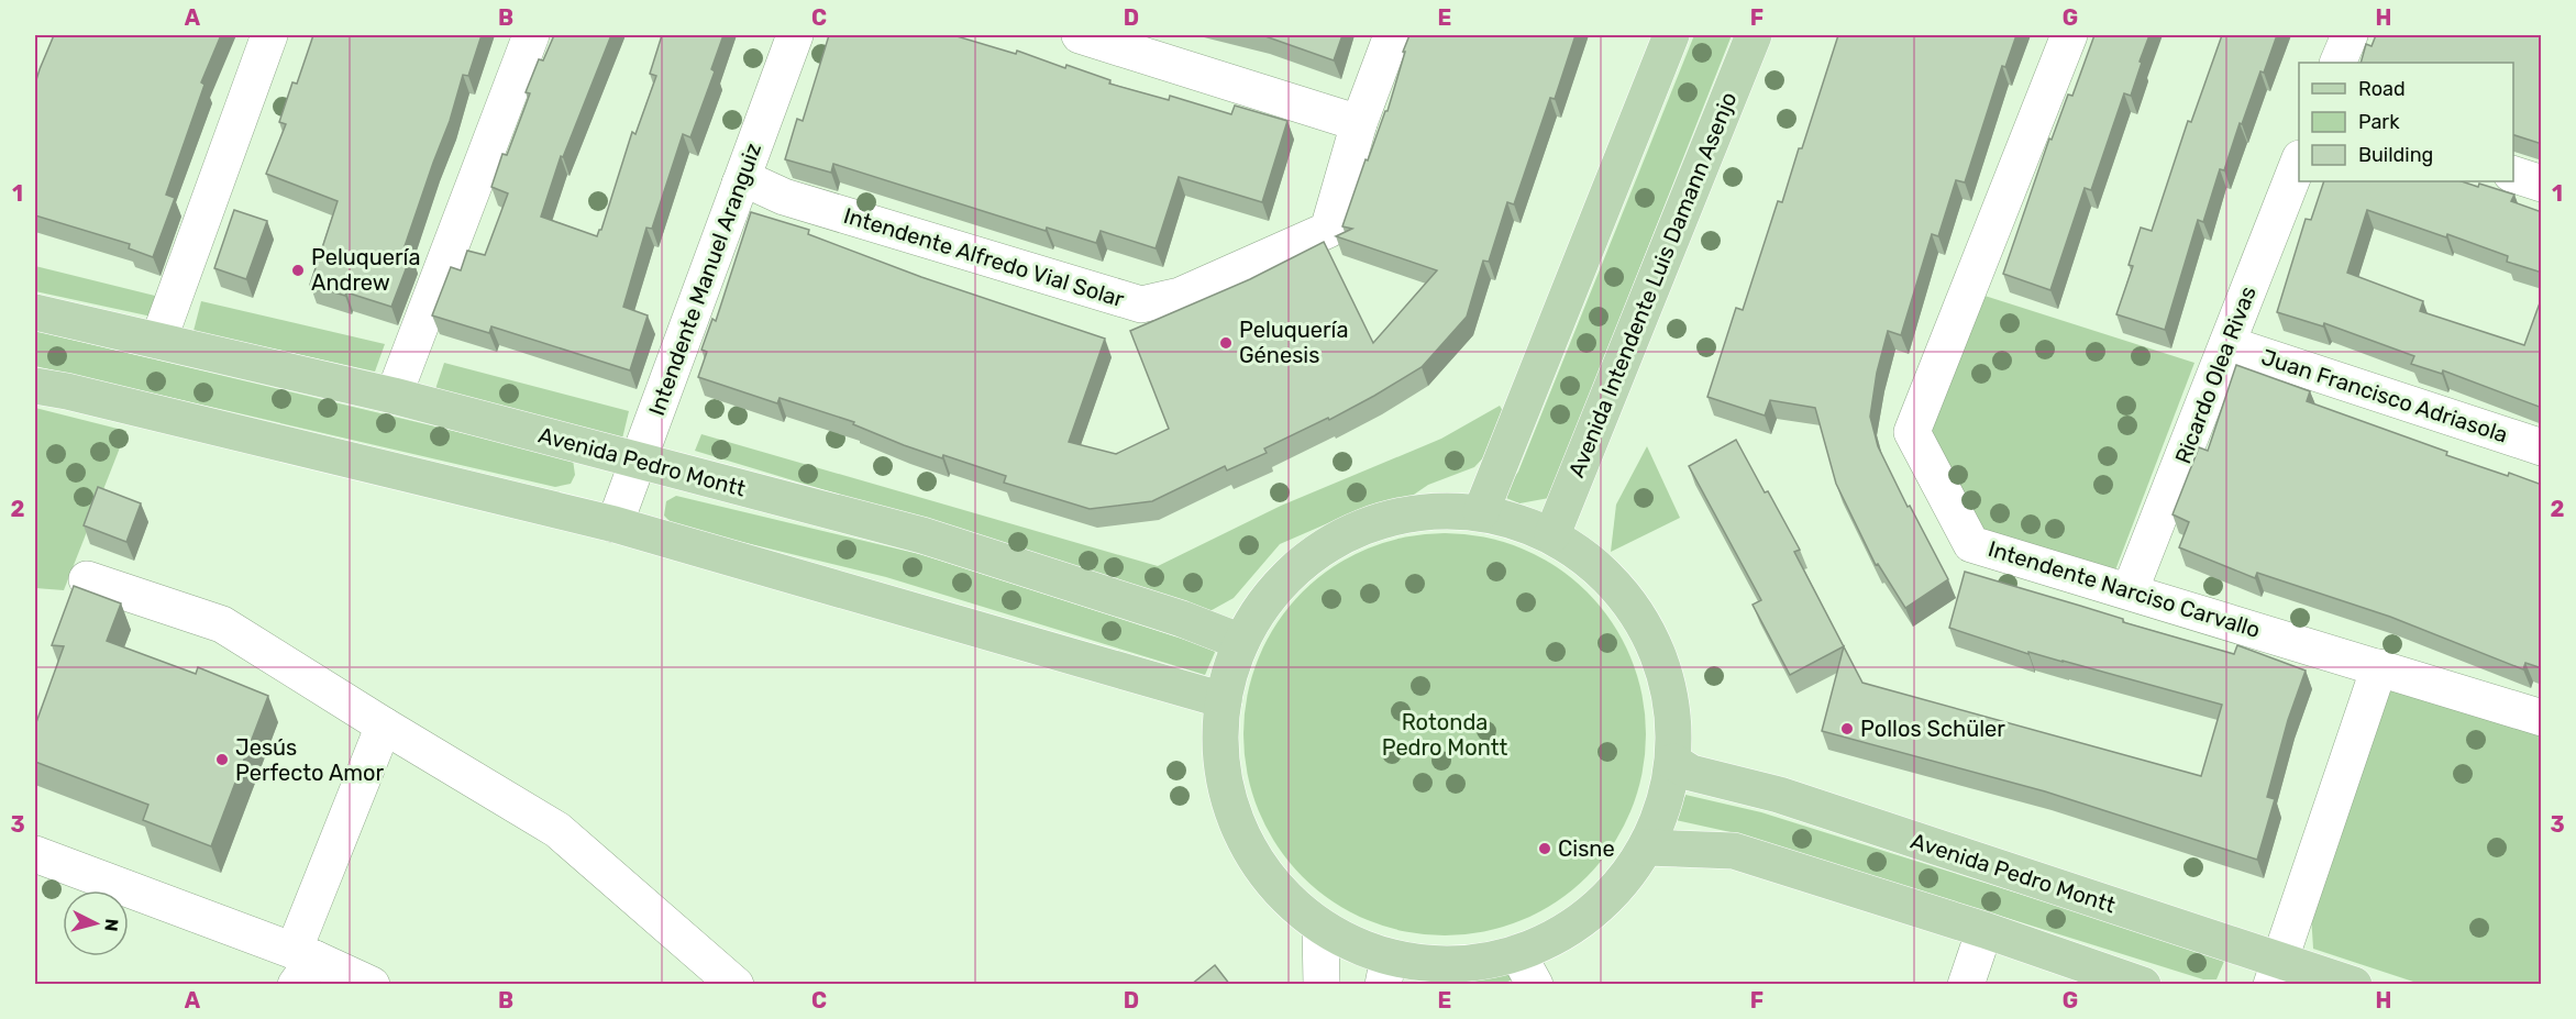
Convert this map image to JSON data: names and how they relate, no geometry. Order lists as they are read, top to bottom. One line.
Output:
{"streets":{"main road":["Avenida Intendente Luis Damann Asenjo","Avenida Pedro Montt"],"street":["Intendente Alfredo Vial Solar","Intendente Manuel Aranguiz","Ricardo Olea Rivas","Juan Francisco Adriasola","Intendente Narciso Carvallo"]},"crossings":[["Intendente Alfredo Vial Solar","Intendente Manuel Aranguiz"],["Intendente Manuel Aranguiz","Avenida Pedro Montt"],["Ricardo Olea Rivas","Juan Francisco Adriasola"],["Ricardo Olea Rivas","Intendente Narciso Carvallo"]],"parks":["Rotonda Pedro Montt"],"places":["Peluquería Andrew","Peluquería Génesis","Pollos Schüler","Jesús Perfecto Amor","Cisne"],"legend":["Road","Park","Building"],"north":"right","grid":{"columns":["A","B","C","D","E","F","G","H"],"rows":["1","2","3"]}}
